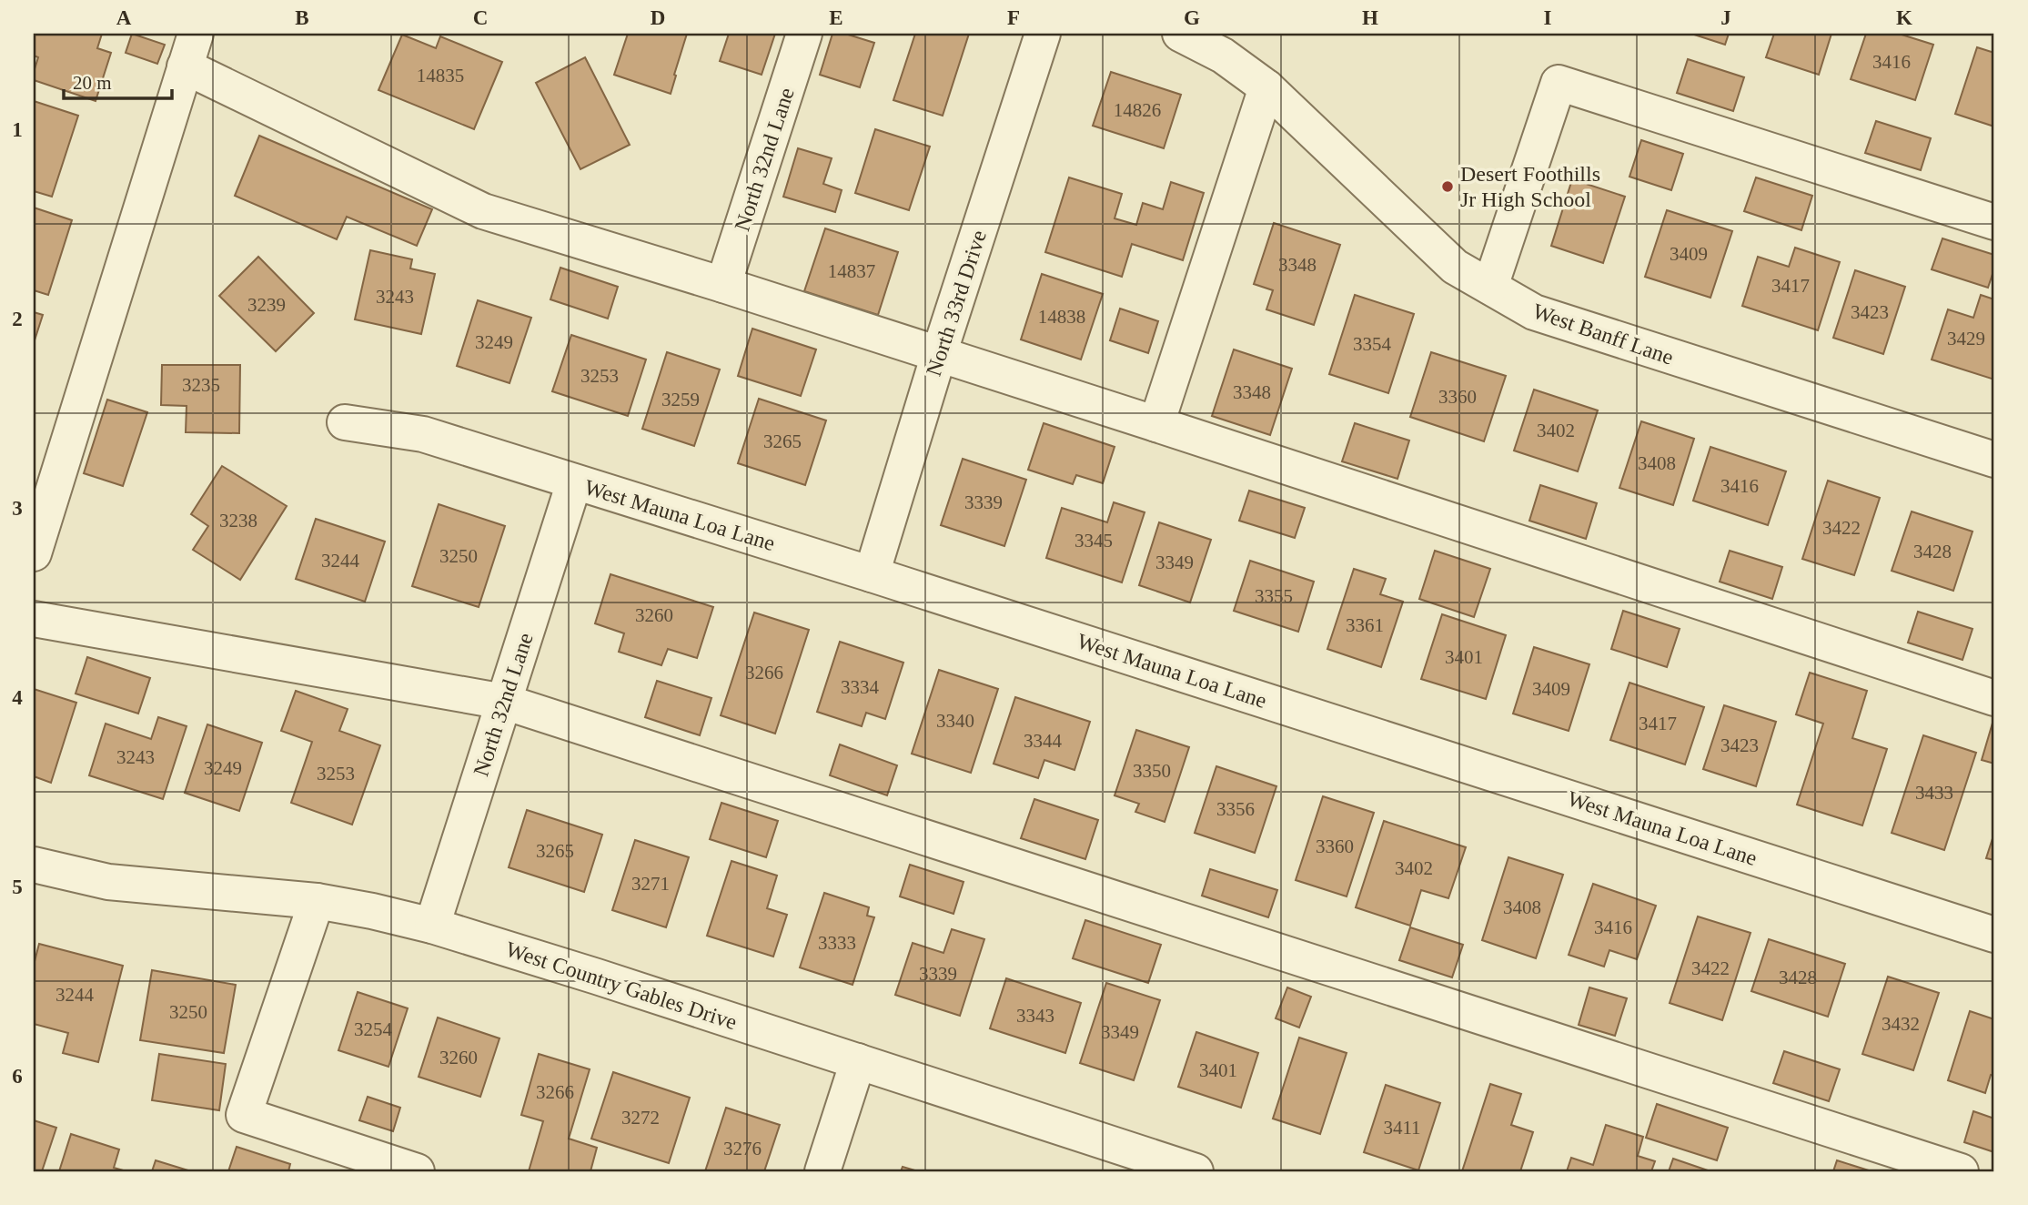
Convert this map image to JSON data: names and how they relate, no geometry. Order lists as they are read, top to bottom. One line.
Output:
{"streets":{"street":["North 32nd Lane","North 33rd Drive","West Banff Lane","West Mauna Loa Lane","West Country Gables Drive"]},"crossings":[["North 32nd Lane","West Mauna Loa Lane"],["North 32nd Lane","West Country Gables Drive"],["North 33rd Drive","West Mauna Loa Lane"]],"places":["Desert Foothills Jr High School"],"house_numbers":["3416","14835","14826","3409","3348","14837","3417","3243","3239","3423","14838","3429","3249","3354","3253","3235","3348","3360","3259","3402","3265","3408","3416","3339","3238","3422","3345","3428","3250","3244","3349","3355","3260","3361","3401","3266","3334","3409","3340","3417","3344","3423","3243","3249","3350","3253","3433","3356","3360","3265","3402","3271","3408","3416","3333","3422","3339","3428","3244","3250","3343","3432","3254","3349","3260","3401","3266","3272","3411","3276"],"scale_bar":"20 m","grid":{"columns":["A","B","C","D","E","F","G","H","I","J","K"],"rows":["1","2","3","4","5","6"]}}
